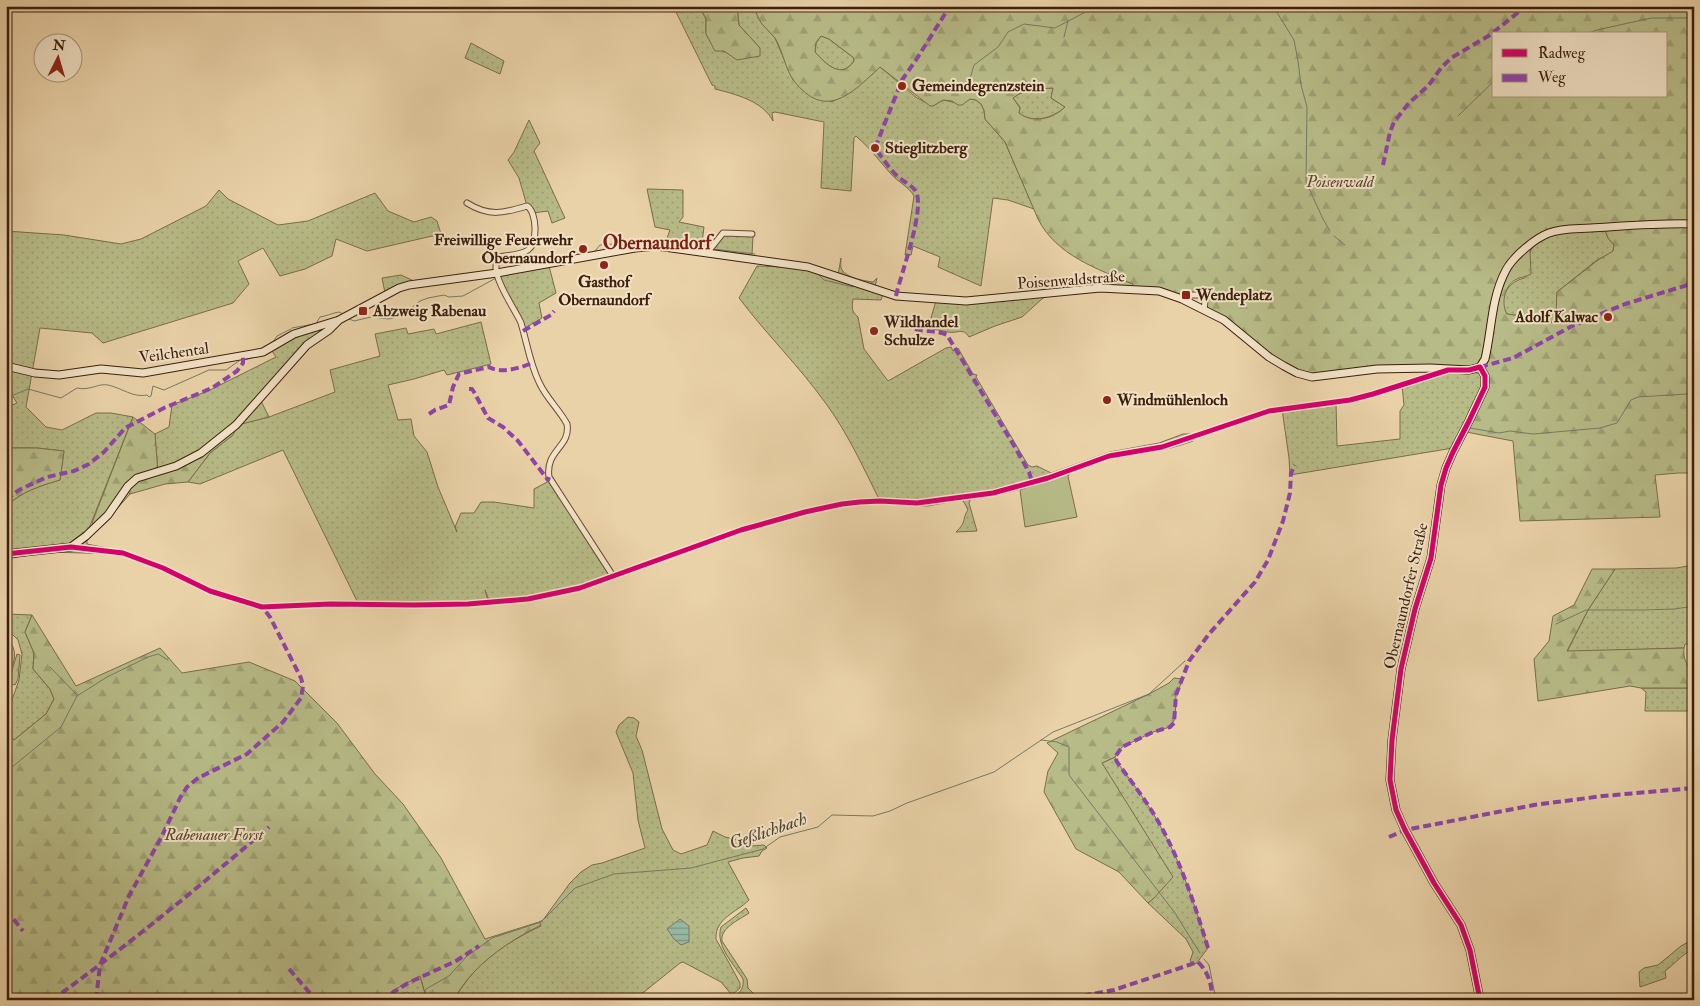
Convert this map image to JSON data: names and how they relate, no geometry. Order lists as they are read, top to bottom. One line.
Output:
{"streets":{"street":["Poisenwaldstraße","Veilchental","Obernaundorfer Straße"]},"crossings":[["Poisenwaldstraße","Veilchental"],["Poisenwaldstraße","Obernaundorfer Straße"]],"districts":["Obernaundorf"],"water":["Geßlichbach"],"parks":["Poisenwald","Rabenauer Forst"],"places":{"other":["Gemeindegrenzstein","Stieglitzberg","Freiwillige Feuerwehr Obernaundorf","Gasthof Obernaundorf","Adolf Kalwac","Wildhandel Schulze","Windmühlenloch"],"transit":["Wendeplatz","Abzweig Rabenau"]},"legend":["Radweg","Weg"],"north":"top"}
